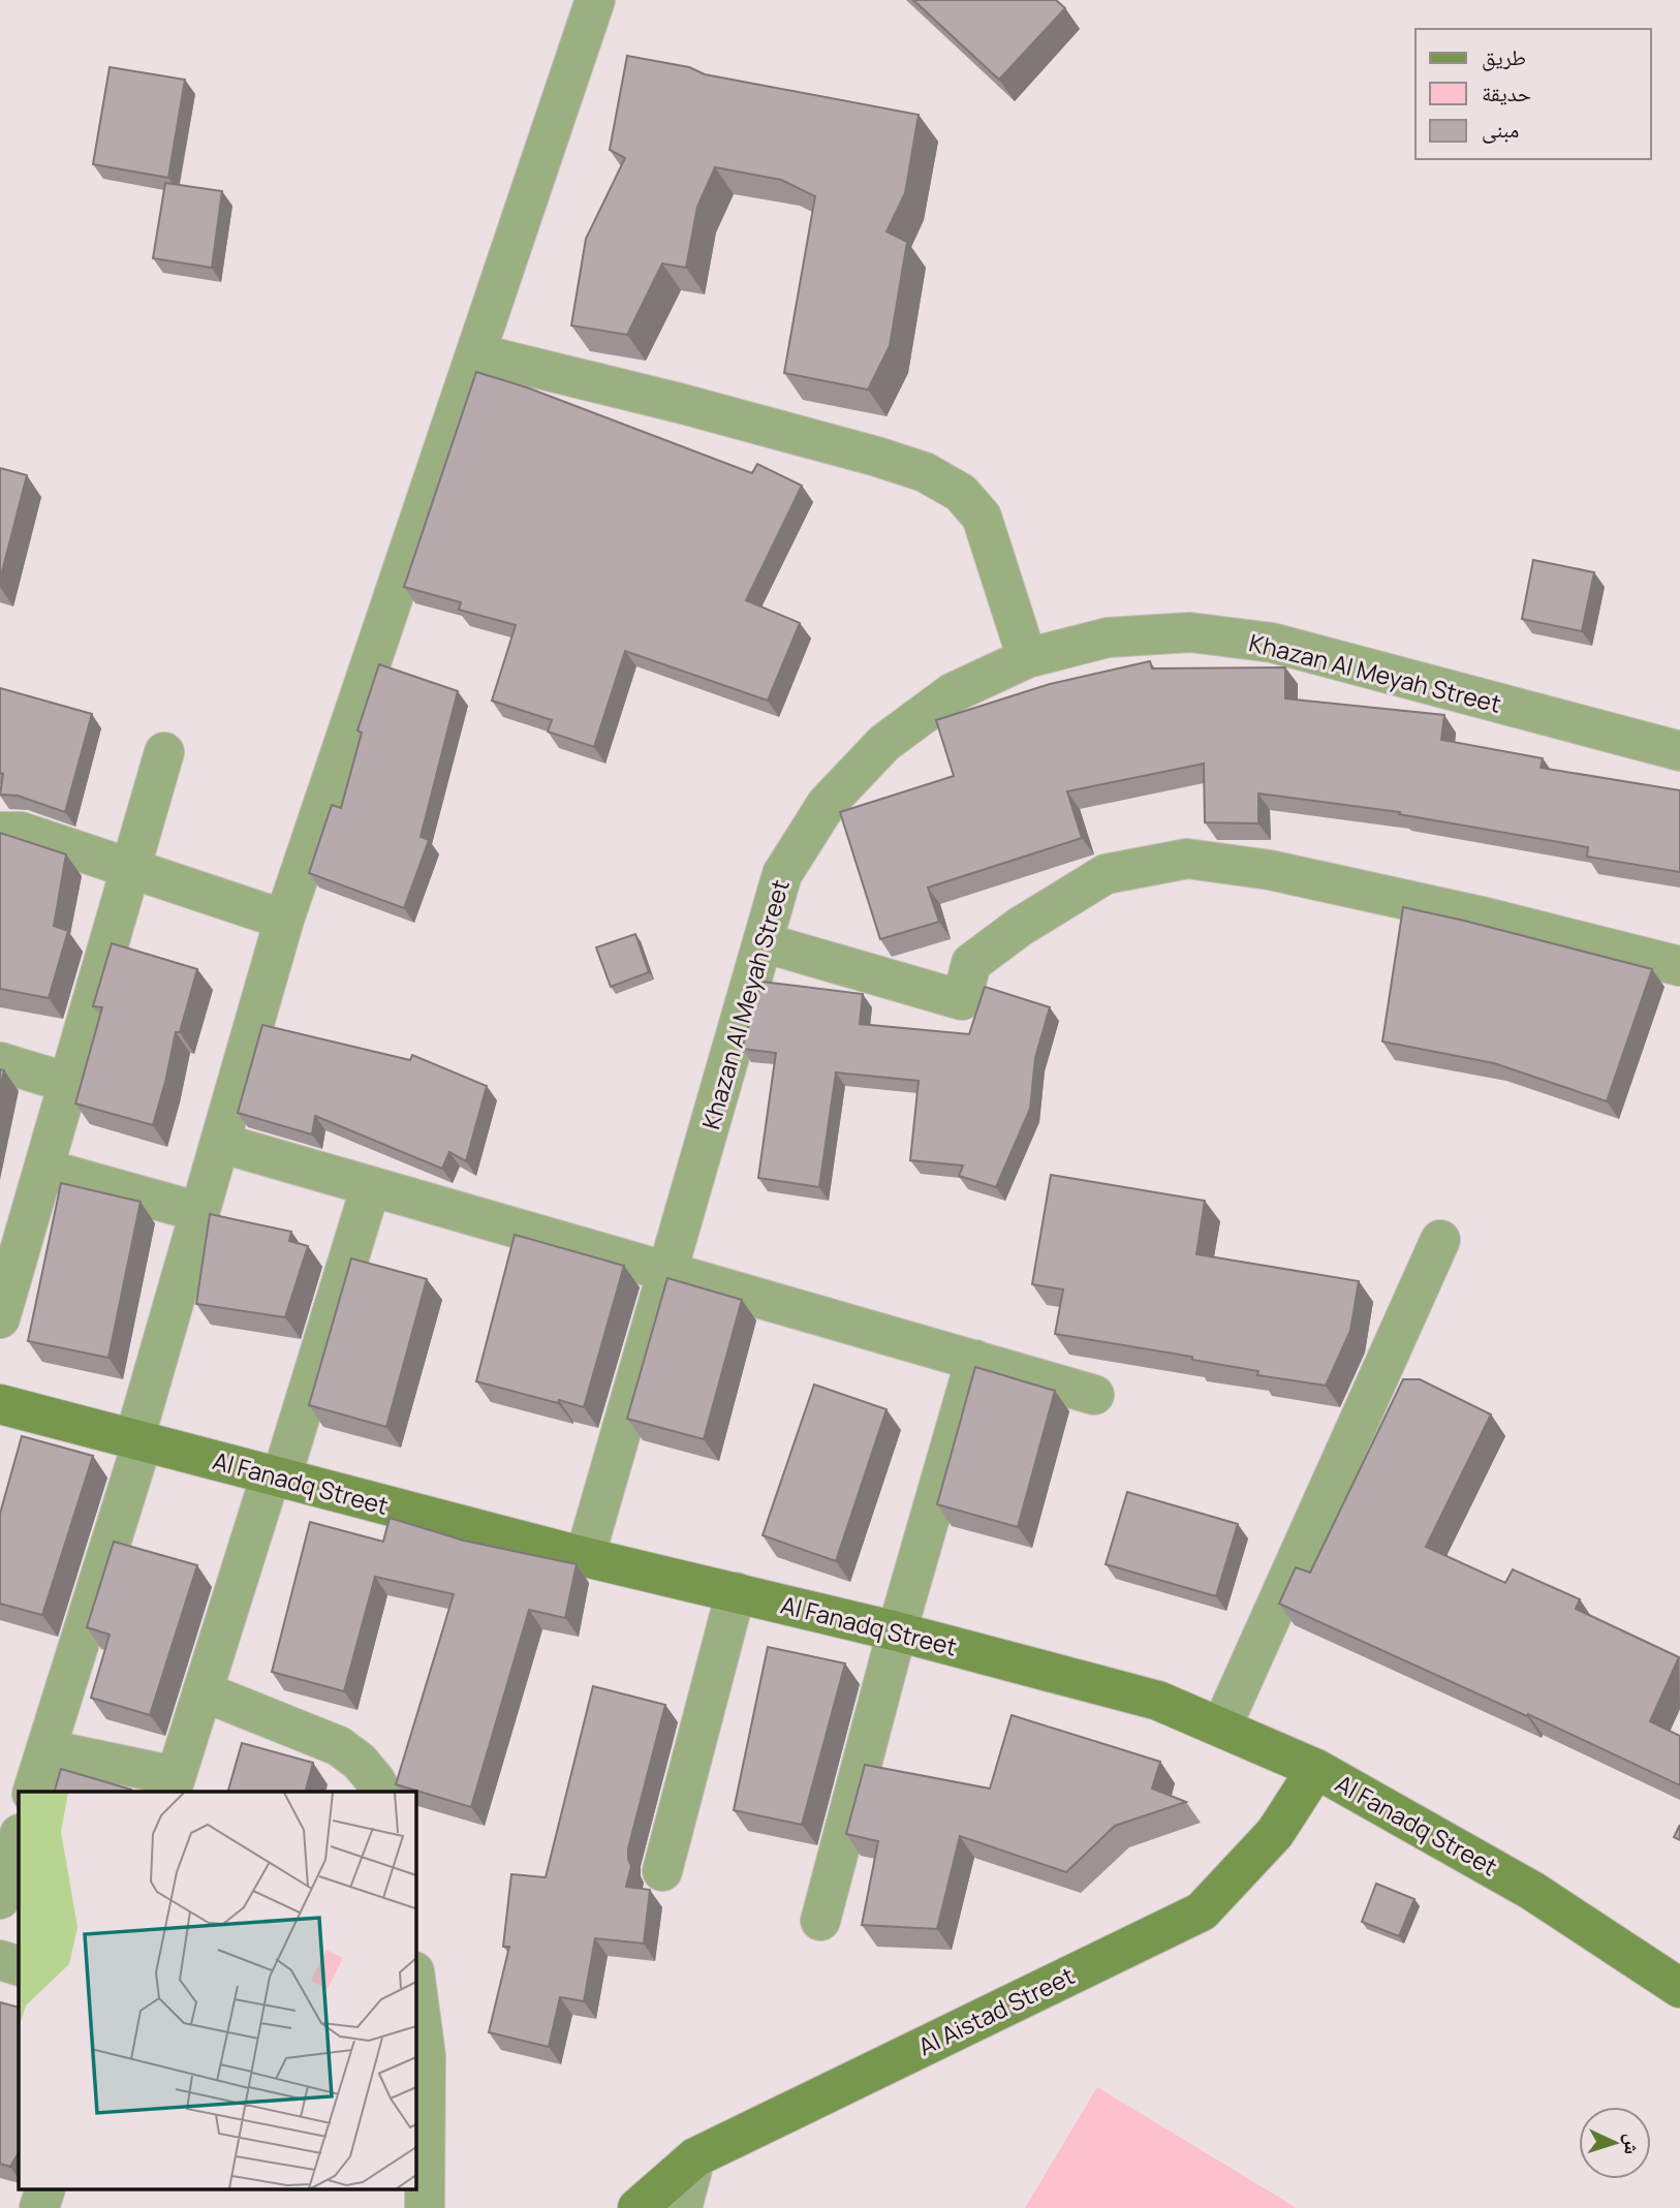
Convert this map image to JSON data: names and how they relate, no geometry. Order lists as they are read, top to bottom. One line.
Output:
{"streets":{"street":["Khazan Al Meyah Street","Al Fanadq Street","Al Aistad Street"]},"crossings":[["Khazan Al Meyah Street","Al Fanadq Street"],["Al Fanadq Street","Al Aistad Street"]],"legend":["طريق","حديقة","مبنى"],"north":"right"}
